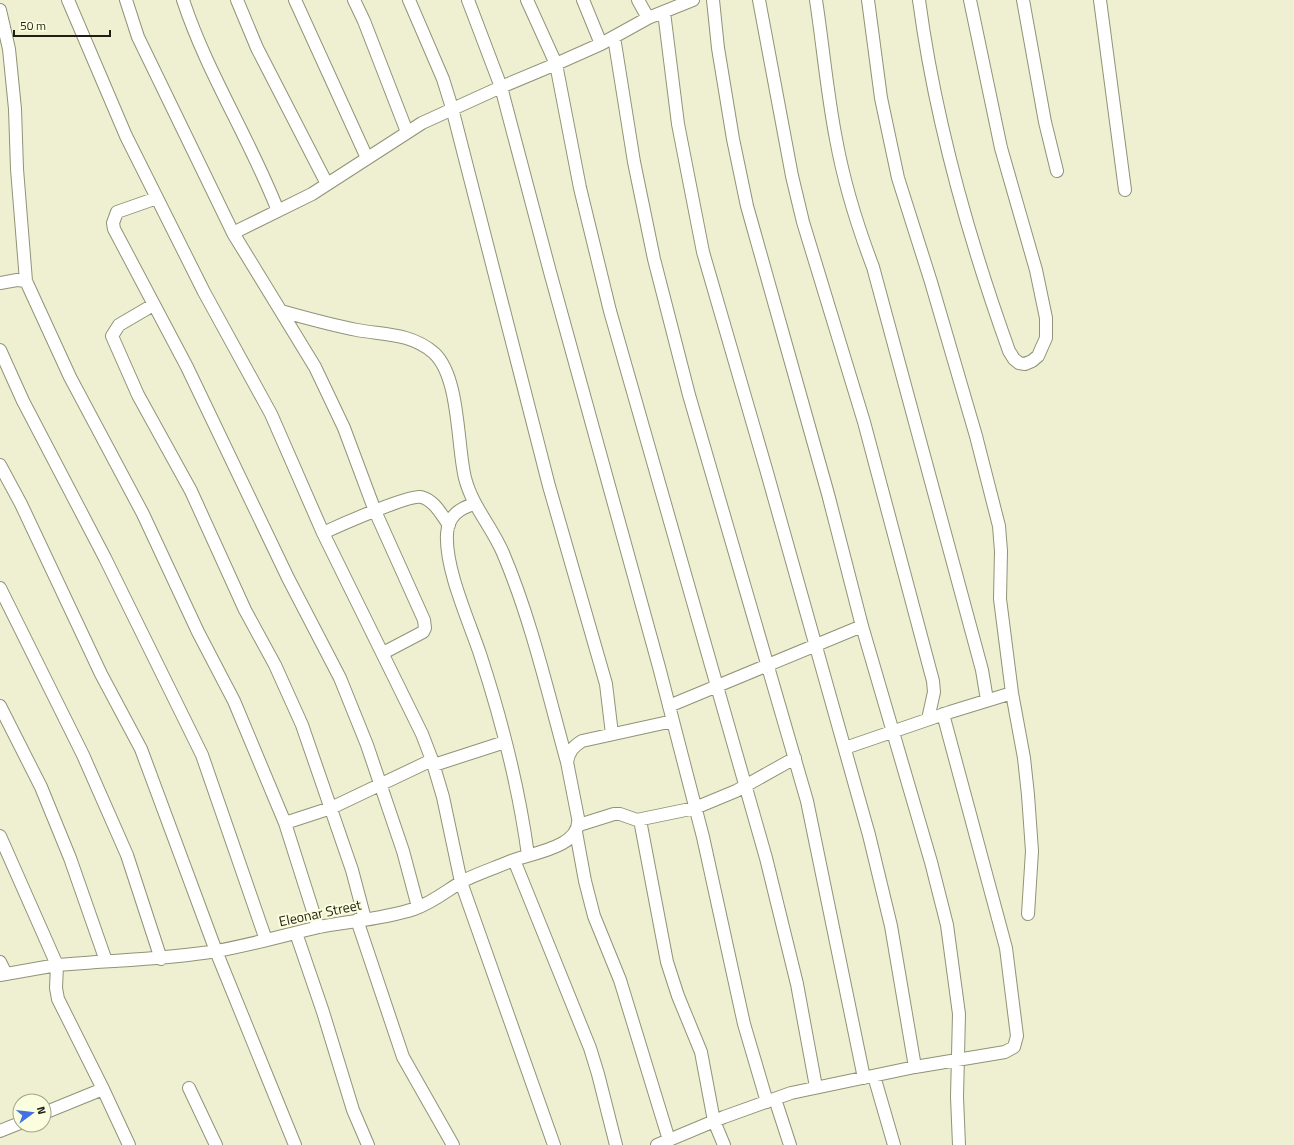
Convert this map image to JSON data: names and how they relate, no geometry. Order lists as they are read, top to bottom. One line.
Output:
{"streets":{"street":["Eleonar Street"]},"scale_bar":"50 m","north":"right"}
